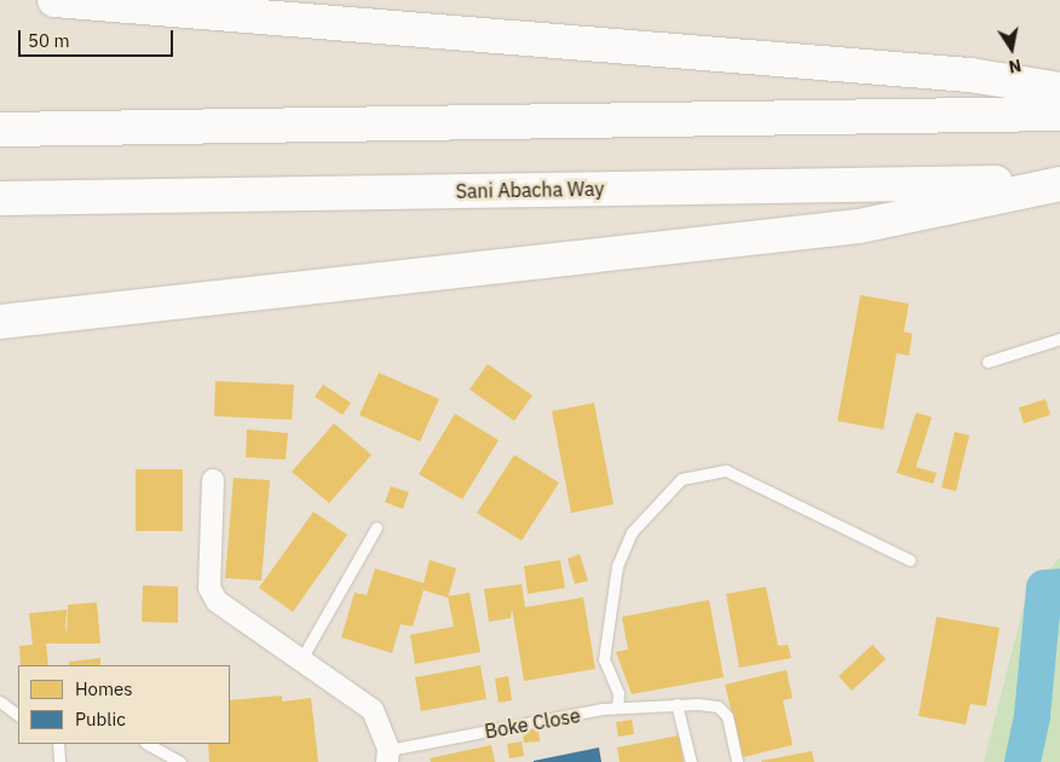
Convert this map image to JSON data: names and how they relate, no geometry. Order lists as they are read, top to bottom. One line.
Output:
{"streets":{"highway":["Sani Abacha Way"],"lane":["Boke Close"]},"legend":["Homes","Public"],"scale_bar":"50 m","north":"bottom"}
